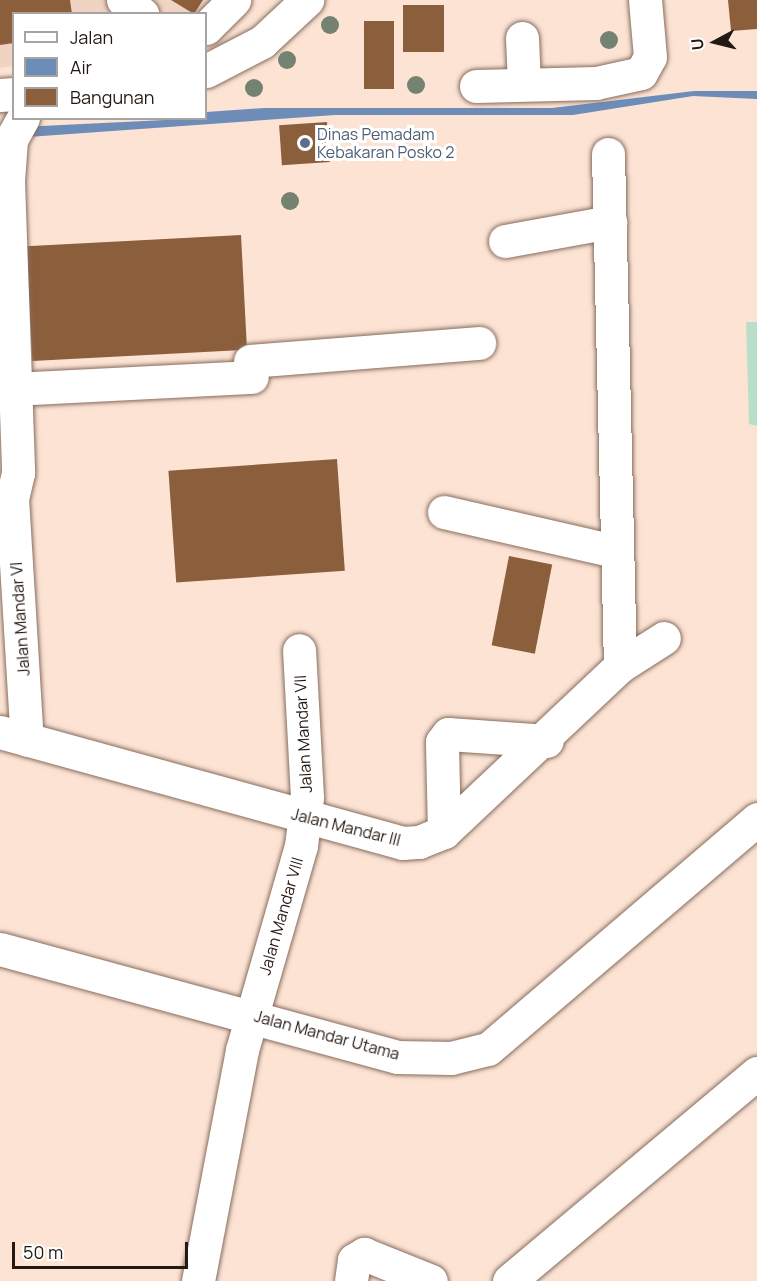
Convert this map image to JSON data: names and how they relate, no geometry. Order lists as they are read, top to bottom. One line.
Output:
{"streets":{"street":["Jalan Mandar VI","Jalan Mandar VII","Jalan Mandar III","Jalan Mandar VIII","Jalan Mandar Utama"]},"crossings":[["Jalan Mandar VI","Jalan Mandar III"],["Jalan Mandar VII","Jalan Mandar III"],["Jalan Mandar VII","Jalan Mandar VIII"],["Jalan Mandar III","Jalan Mandar VIII"],["Jalan Mandar VIII","Jalan Mandar Utama"]],"places":["Dinas Pemadam Kebakaran Posko 2"],"legend":["Jalan","Air","Bangunan"],"scale_bar":"50 m","north":"left"}
